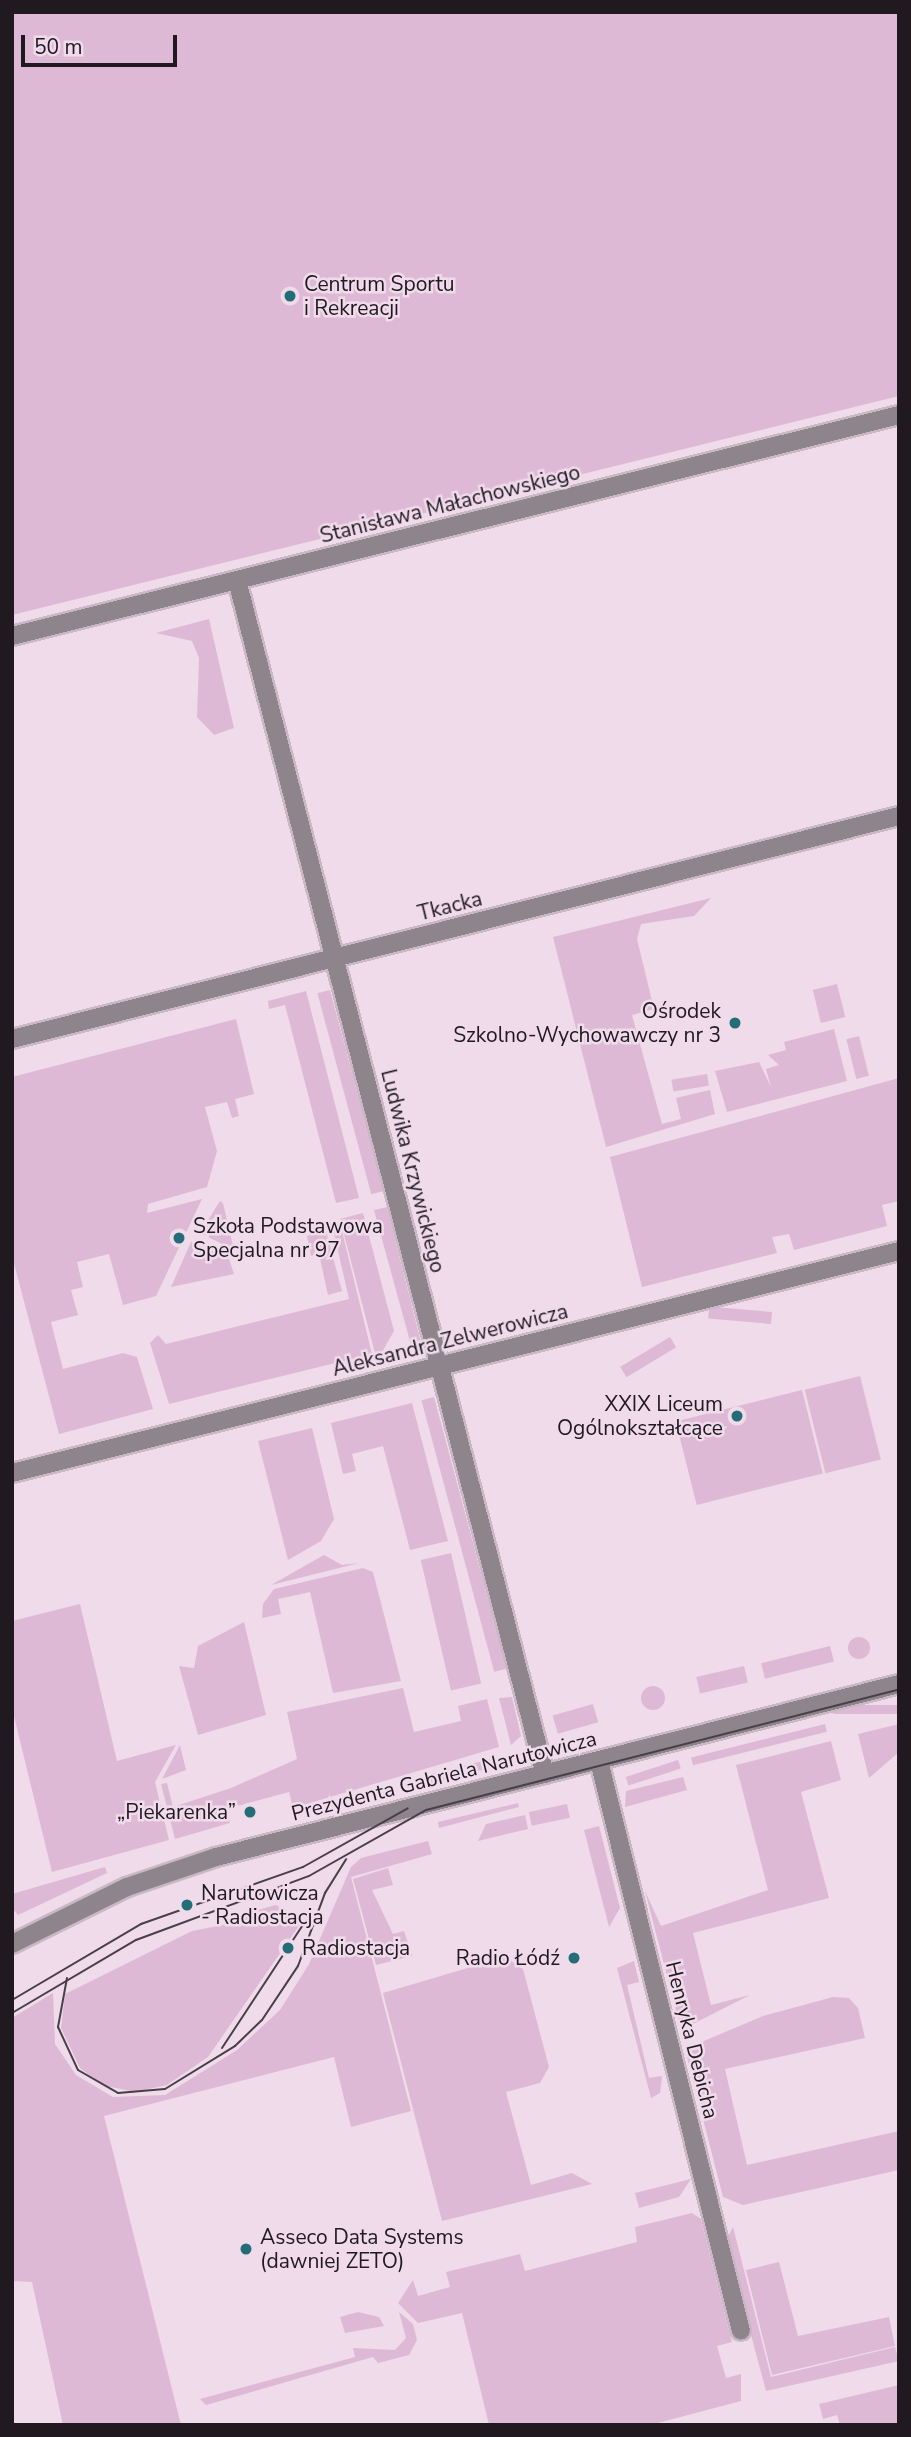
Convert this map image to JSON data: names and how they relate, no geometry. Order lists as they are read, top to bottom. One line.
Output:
{"streets":{"street":["Stanisława Małachowskiego","Tkacka","Ludwika Krzywickiego","Aleksandra Zelwerowicza","Prezydenta Gabriela Narutowicza","Henryka Debicha"]},"crossings":[["Stanisława Małachowskiego","Ludwika Krzywickiego"],["Tkacka","Ludwika Krzywickiego"],["Ludwika Krzywickiego","Aleksandra Zelwerowicza"],["Ludwika Krzywickiego","Prezydenta Gabriela Narutowicza"],["Prezydenta Gabriela Narutowicza","Henryka Debicha"]],"places":["Centrum Sportu i Rekreacji","Ośrodek Szkolno-Wychowawczy nr 3","Szkoła Podstawowa Specjalna nr 97","XXIX Liceum Ogólnokształcące","„Piekarenka”","Narutowicza - Radiostacja","Radiostacja","Radio Łódź","Asseco Data Systems (dawniej ZETO)"],"scale_bar":"50 m"}
